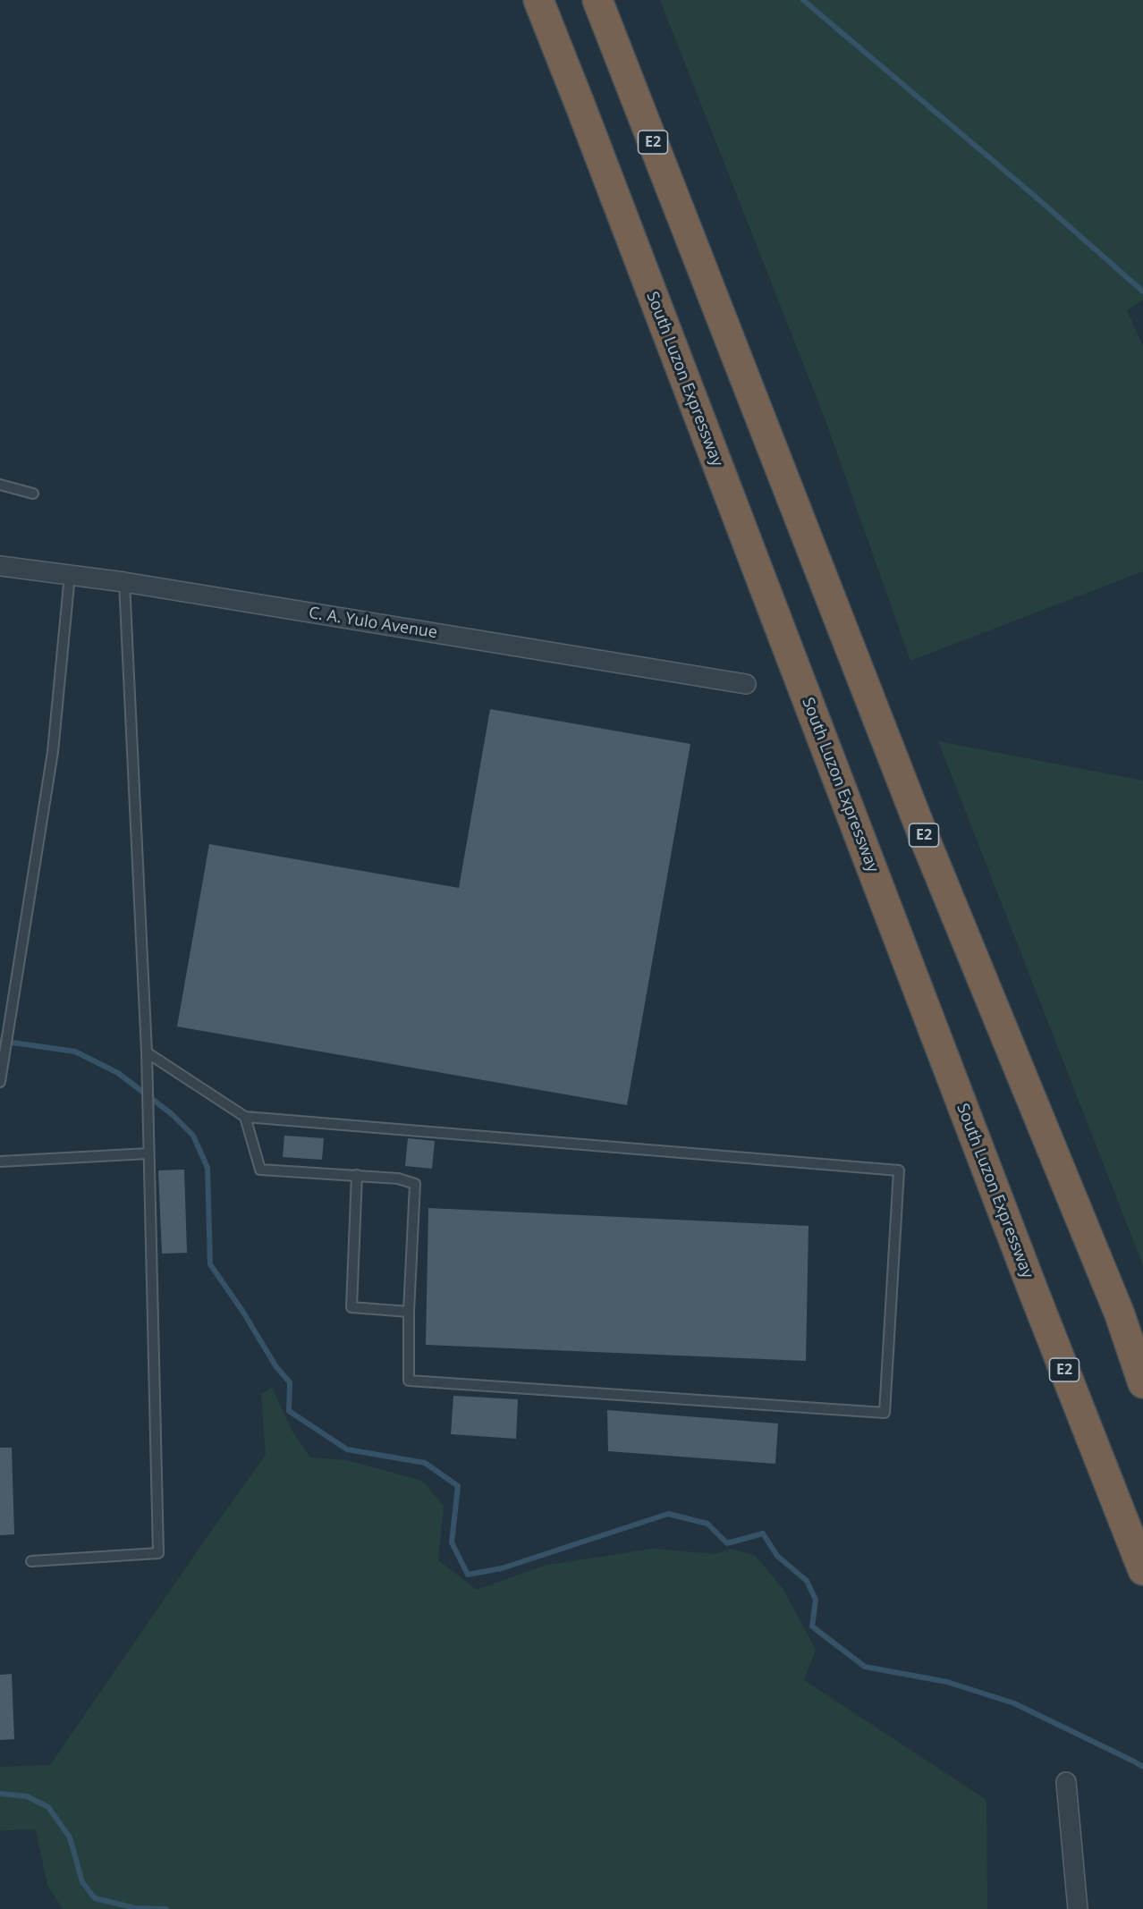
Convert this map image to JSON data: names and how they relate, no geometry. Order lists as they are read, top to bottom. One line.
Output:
{"streets":{"highway":["E2","South Luzon Expressway"],"street":["C. A. Yulo Avenue"]}}
